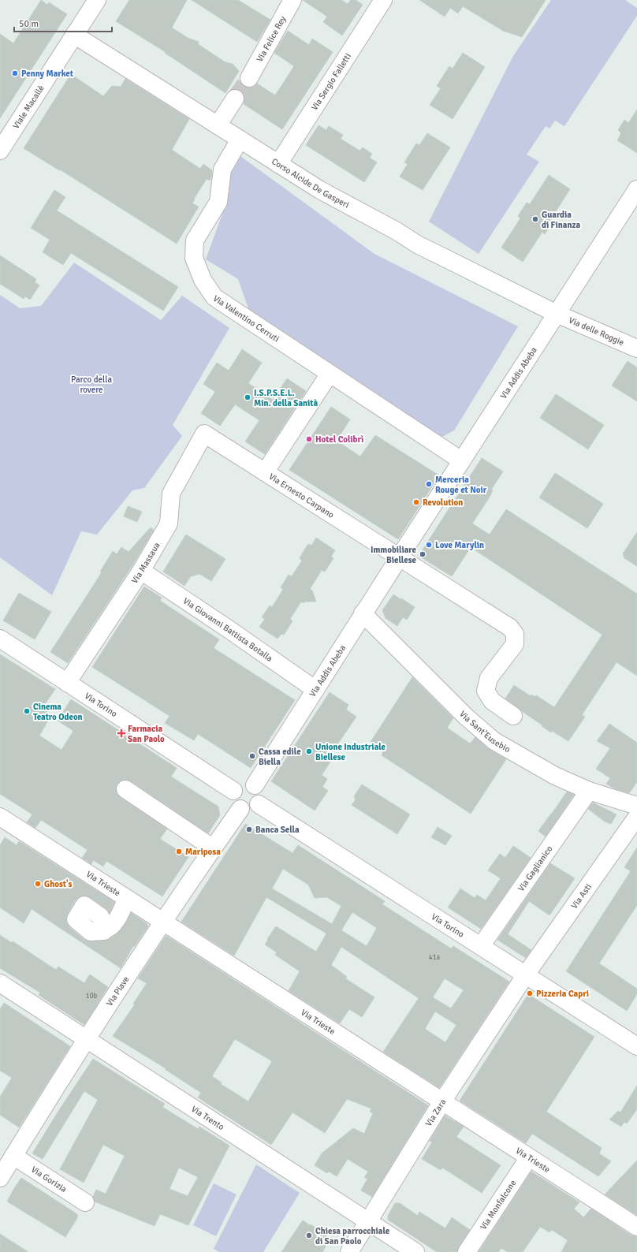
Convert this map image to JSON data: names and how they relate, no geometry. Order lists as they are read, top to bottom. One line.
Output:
{"streets":{"street":["Via Felice Rey","Via Sergio Falletti","Viale Macallè","Corso Alcide De Gasperi","Via Valentino Cerruti","Via delle Roggie","Via Addis Abeba","Via Ernesto Carpano","Via Massaua","Via Giovanni Battista Botalla","Via Torino","Via Sant'Eusebio","Via Gaglianico","Via Trieste","Via Asti","Via Piave","Via Zara","Via Trento","Via Gorizia","Via Monfalcone"]},"crossings":[["Via Sergio Falletti","Corso Alcide De Gasperi"],["Viale Macallè","Corso Alcide De Gasperi"],["Corso Alcide De Gasperi","Via Valentino Cerruti"],["Corso Alcide De Gasperi","Via delle Roggie"],["Corso Alcide De Gasperi","Via Addis Abeba"],["Via Valentino Cerruti","Via Addis Abeba"],["Via delle Roggie","Via Addis Abeba"],["Via Addis Abeba","Via Ernesto Carpano"],["Via Addis Abeba","Via Giovanni Battista Botalla"],["Via Addis Abeba","Via Torino"],["Via Addis Abeba","Via Sant'Eusebio"],["Via Addis Abeba","Via Piave"],["Via Ernesto Carpano","Via Massaua"],["Via Massaua","Via Giovanni Battista Botalla"],["Via Massaua","Via Torino"],["Via Torino","Via Gaglianico"],["Via Torino","Via Asti"],["Via Torino","Via Piave"],["Via Torino","Via Zara"],["Via Sant'Eusebio","Via Gaglianico"],["Via Trieste","Via Piave"],["Via Trieste","Via Zara"],["Via Trieste","Via Monfalcone"],["Via Asti","Via Zara"],["Via Piave","Via Trento"],["Via Piave","Via Gorizia"],["Via Zara","Via Trento"]],"parks":["Parco della rovere"],"places":{"other":["Penny Market","Guardia di Finanza","I.S.P.S.E.L. Min. della Sanità","Hotel Colibrì","Merceria Rouge et Noir","Revolution","Love Marylin","Immobiliare Biellese","Cinema Teatro Odeon","Unione Industriale Biellese","Cassa edile Biella","Banca Sella","Mariposa","Ghost's","Pizzeria Capri","Chiesa parrocchiale di San Paolo"],"health":["Farmacia San Paolo"]},"house_numbers":["41a","10b"],"scale_bar":"50 m"}
